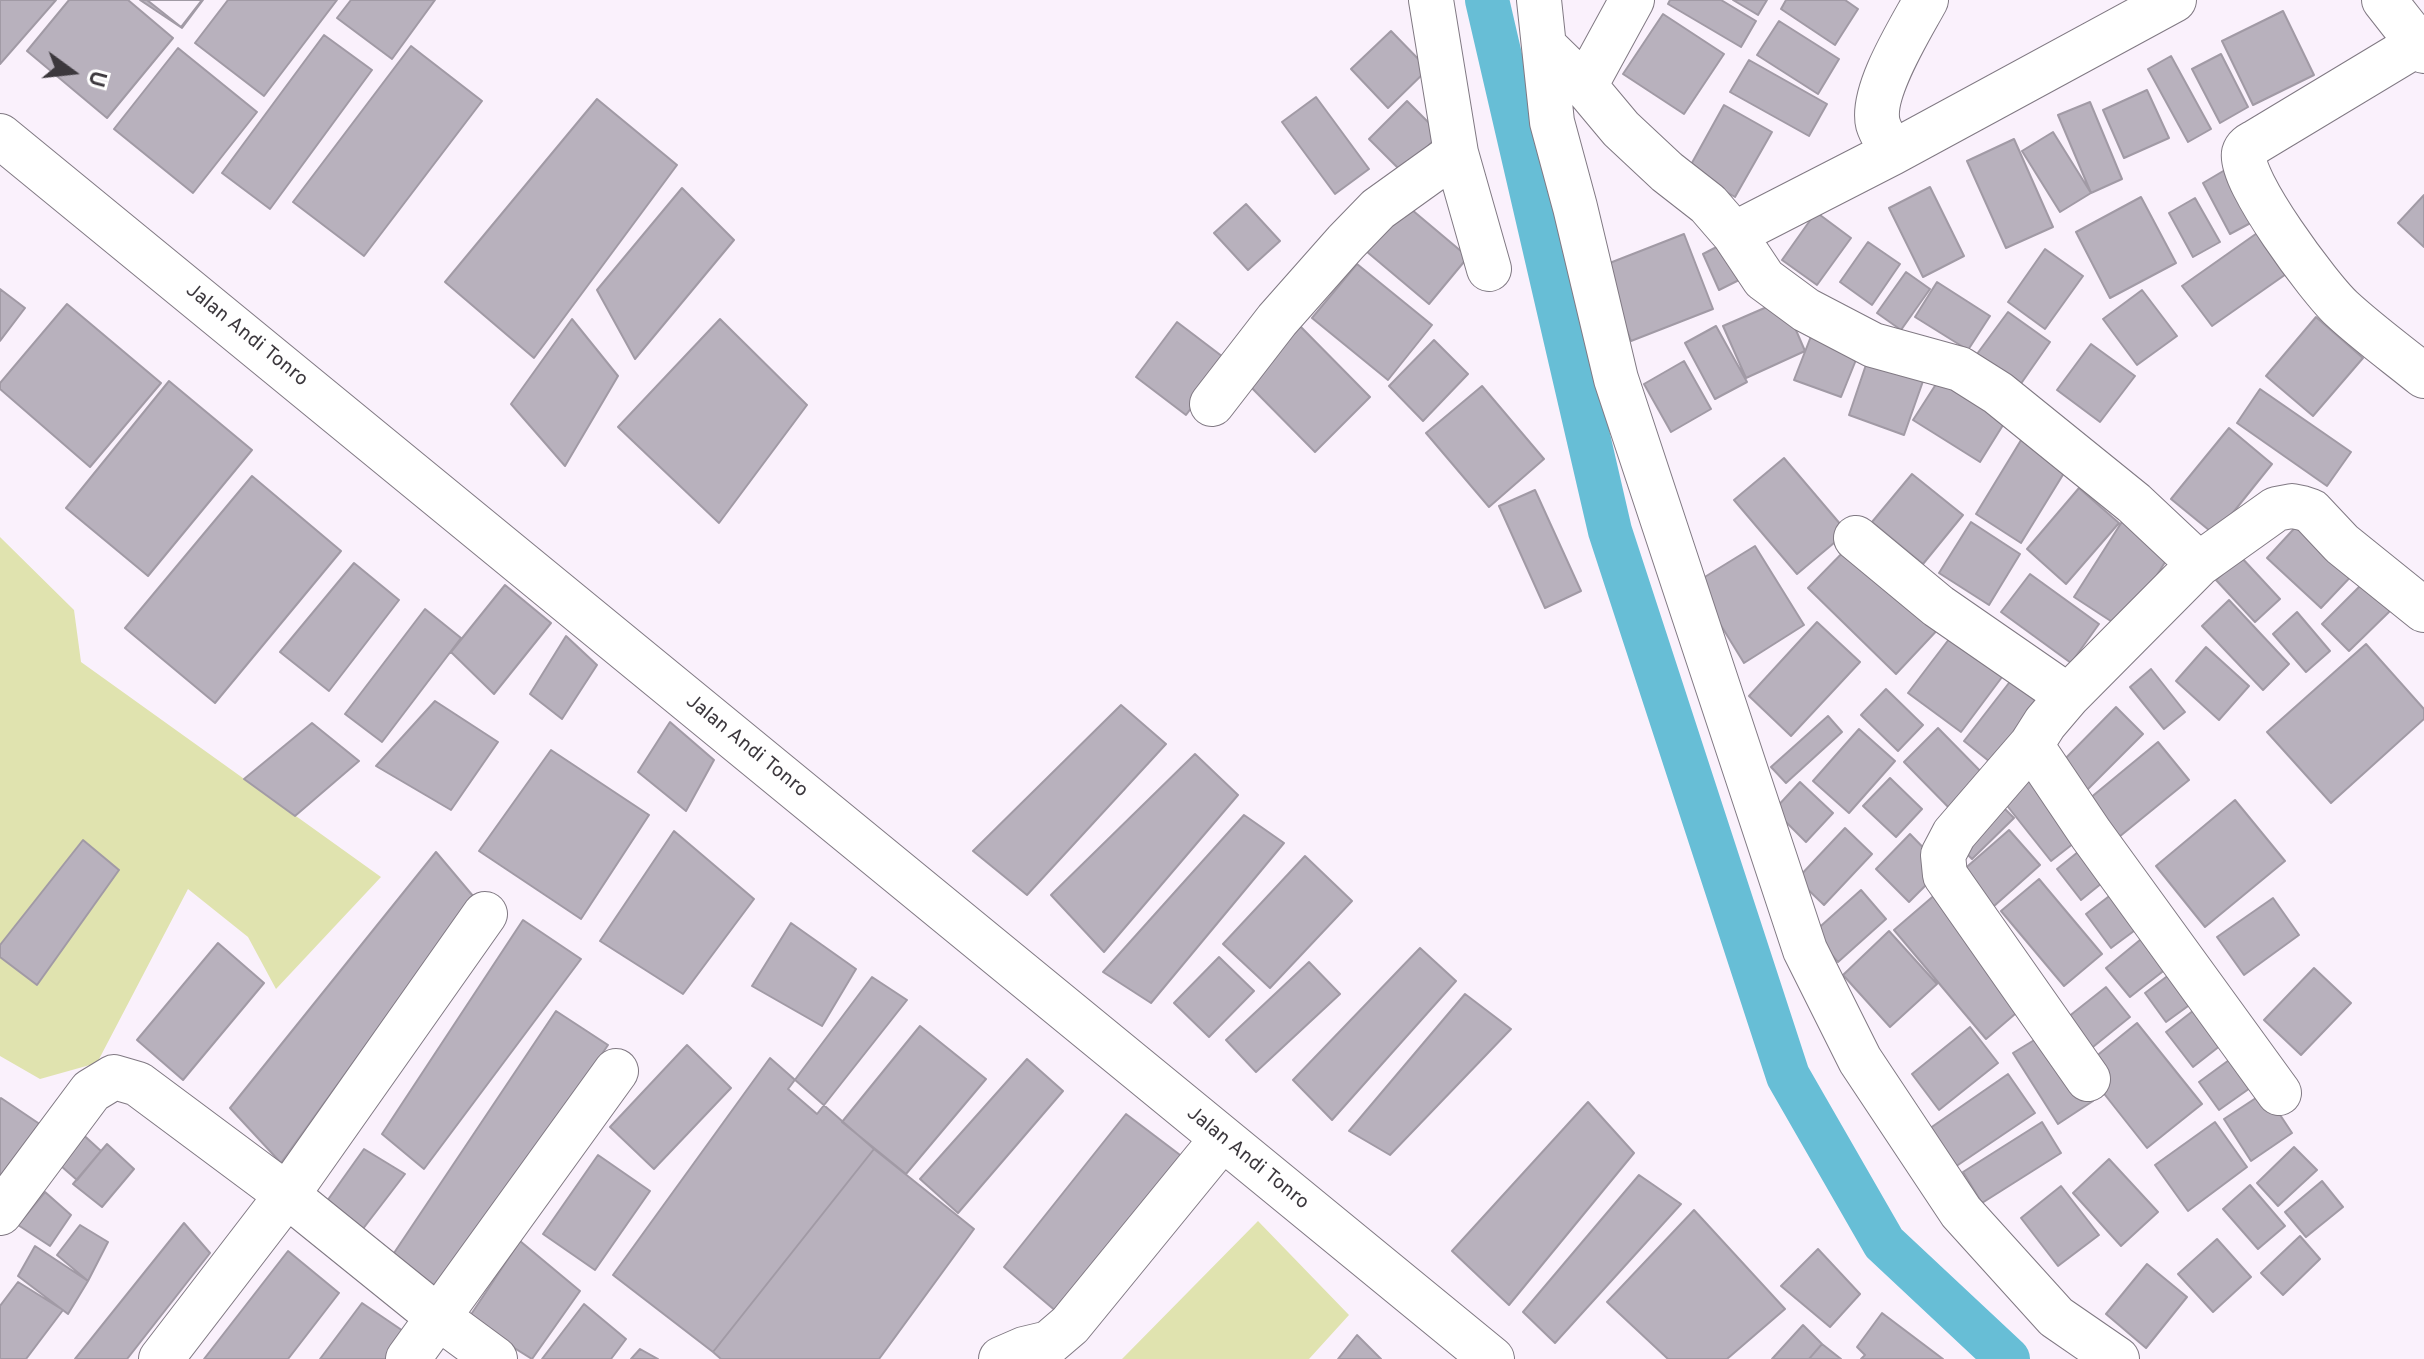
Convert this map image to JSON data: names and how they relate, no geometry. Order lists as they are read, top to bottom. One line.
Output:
{"streets":{"street":["Jalan Andi Tonro"]},"north":"right"}
